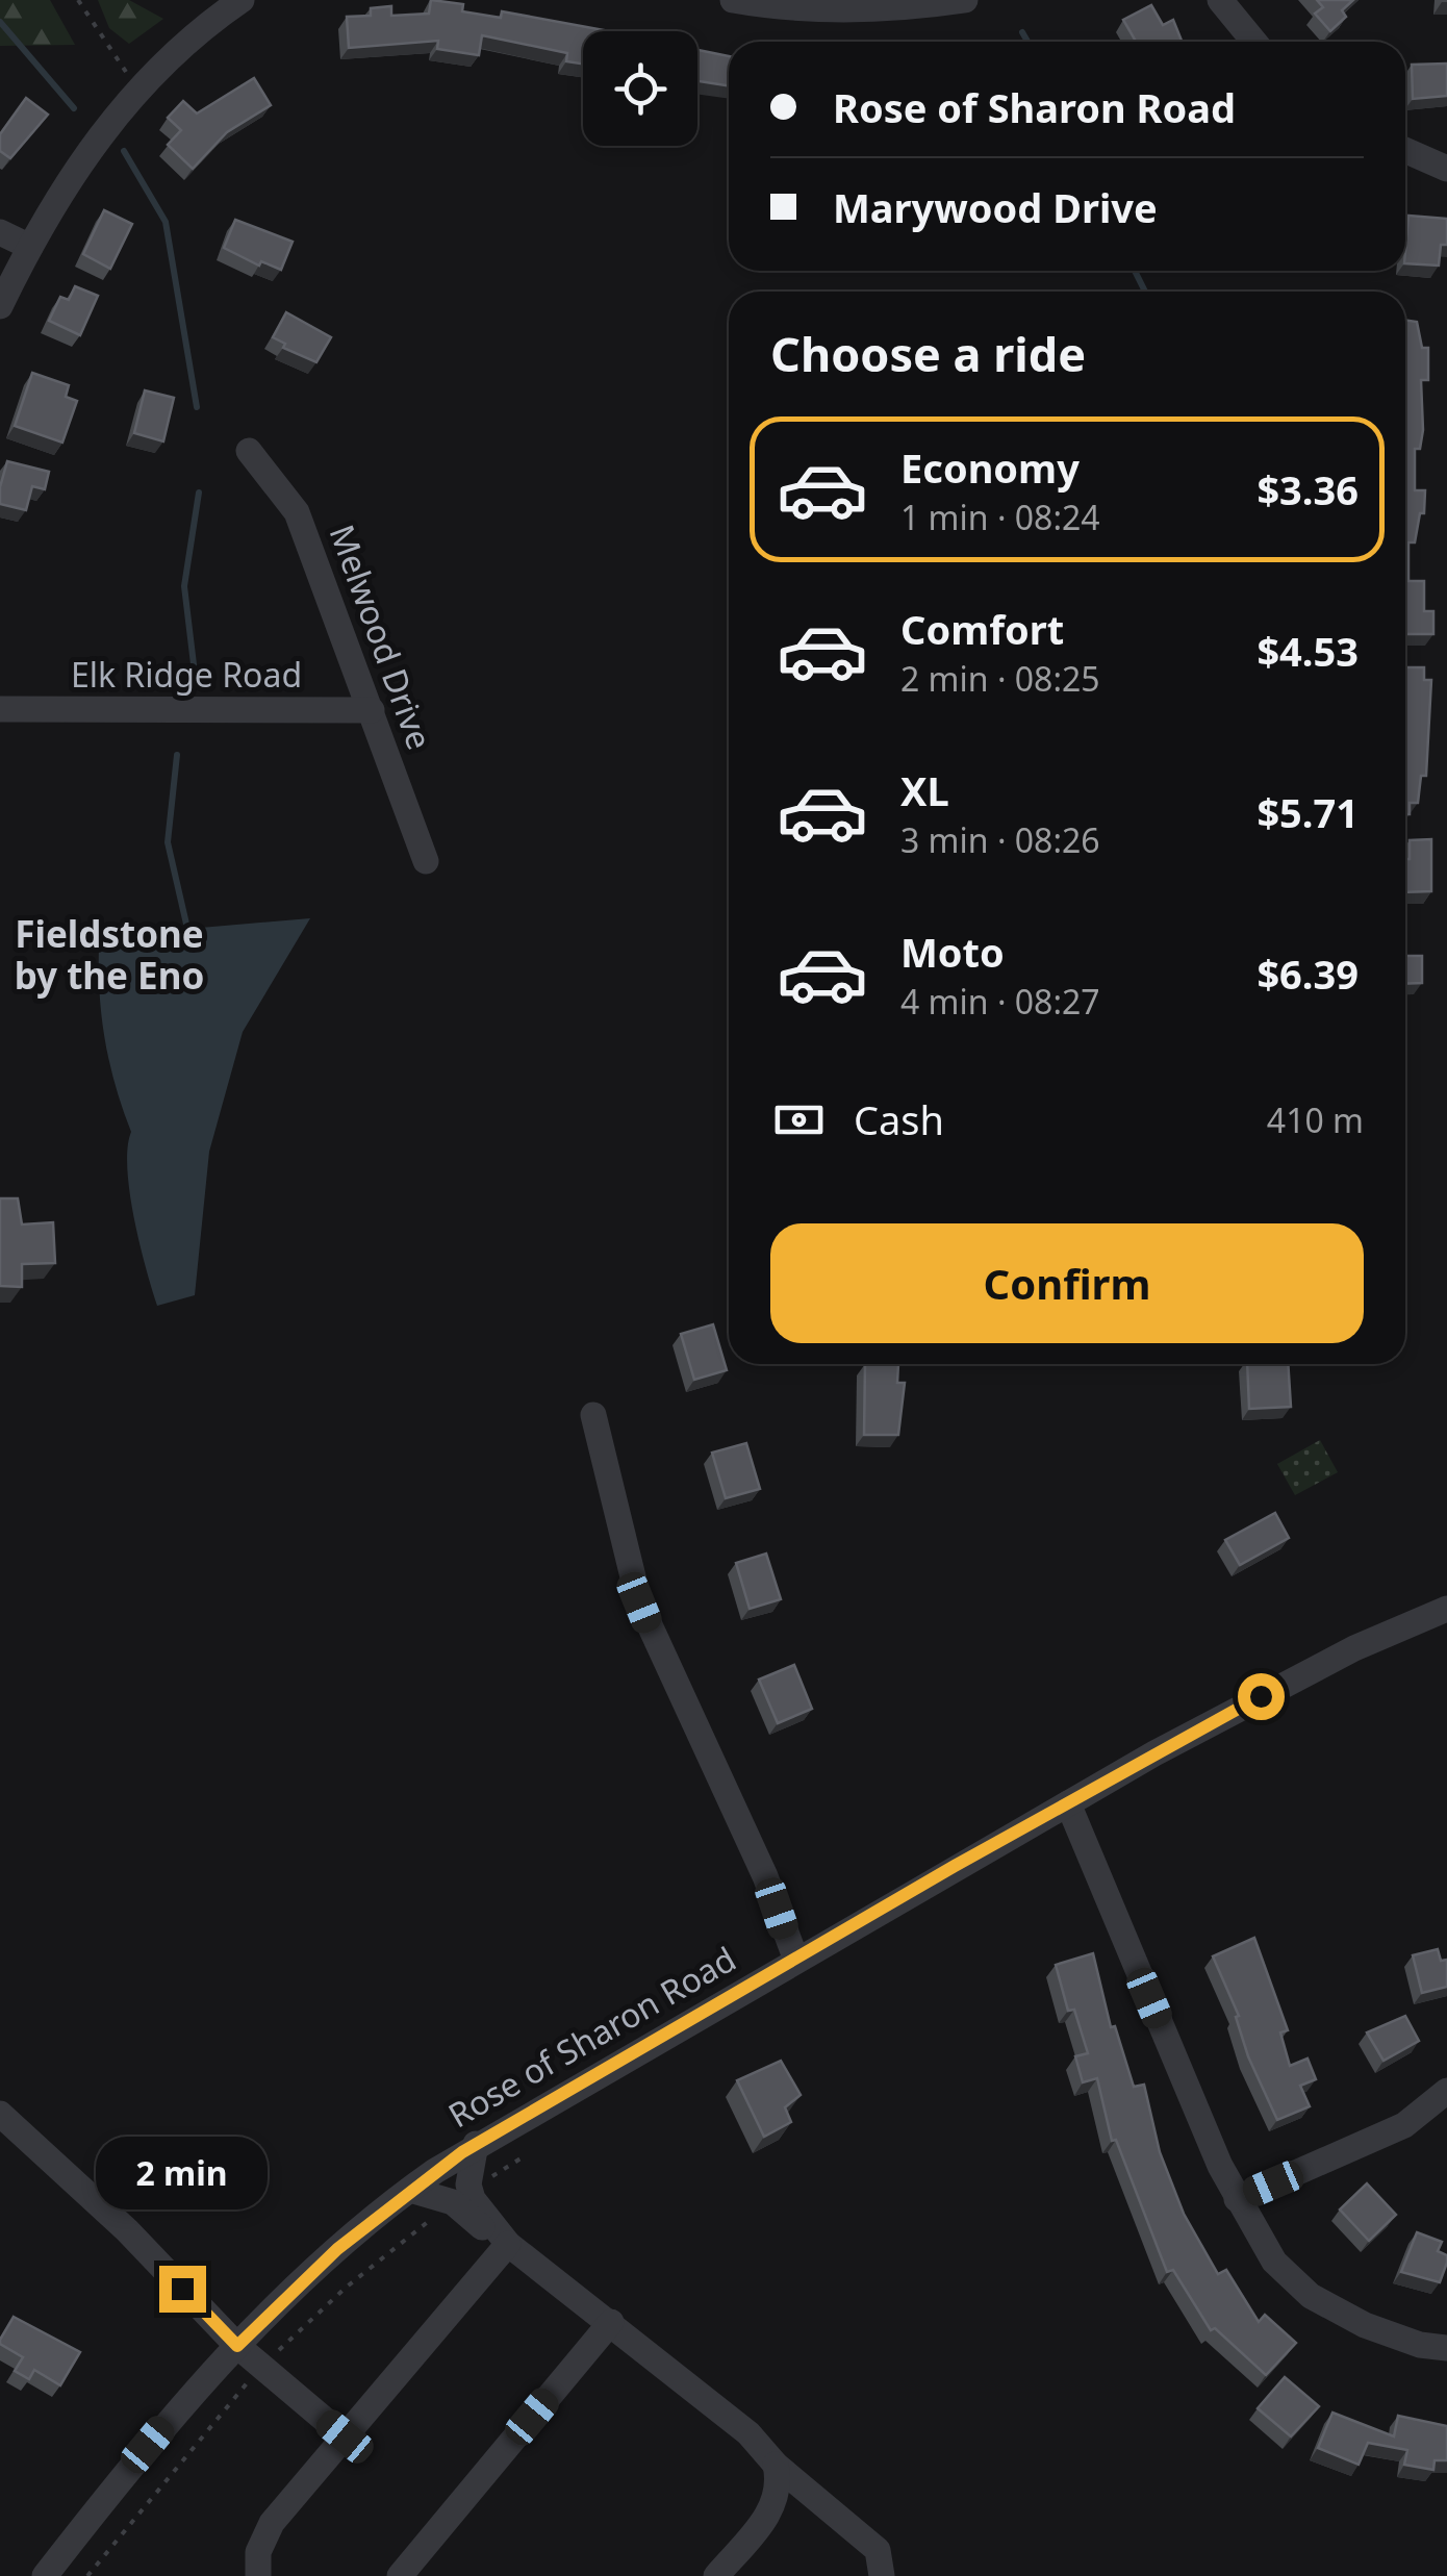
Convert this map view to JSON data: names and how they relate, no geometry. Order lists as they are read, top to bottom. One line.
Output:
{"streets":{"street":["Melwood Drive","Elk Ridge Road","Rose of Sharon Road"]},"crossings":[["Melwood Drive","Elk Ridge Road"]],"districts":["Fieldstone by the Eno"],"page":{"banner":["Rose of Sharon Road","Marywood Drive"],"heading":"Choose a ride","list":[{"name":"Economy","note":"1 min · 08:24","value":"$3.36"},{"name":"Comfort","note":"2 min · 08:25","value":"$4.53"},{"name":"XL","note":"3 min · 08:26","value":"$5.71"},{"name":"Moto","note":"4 min · 08:27","value":"$6.39"}],"pay":["Cash","410 m"],"buttons":"Confirm","bubble":"2 min"}}
